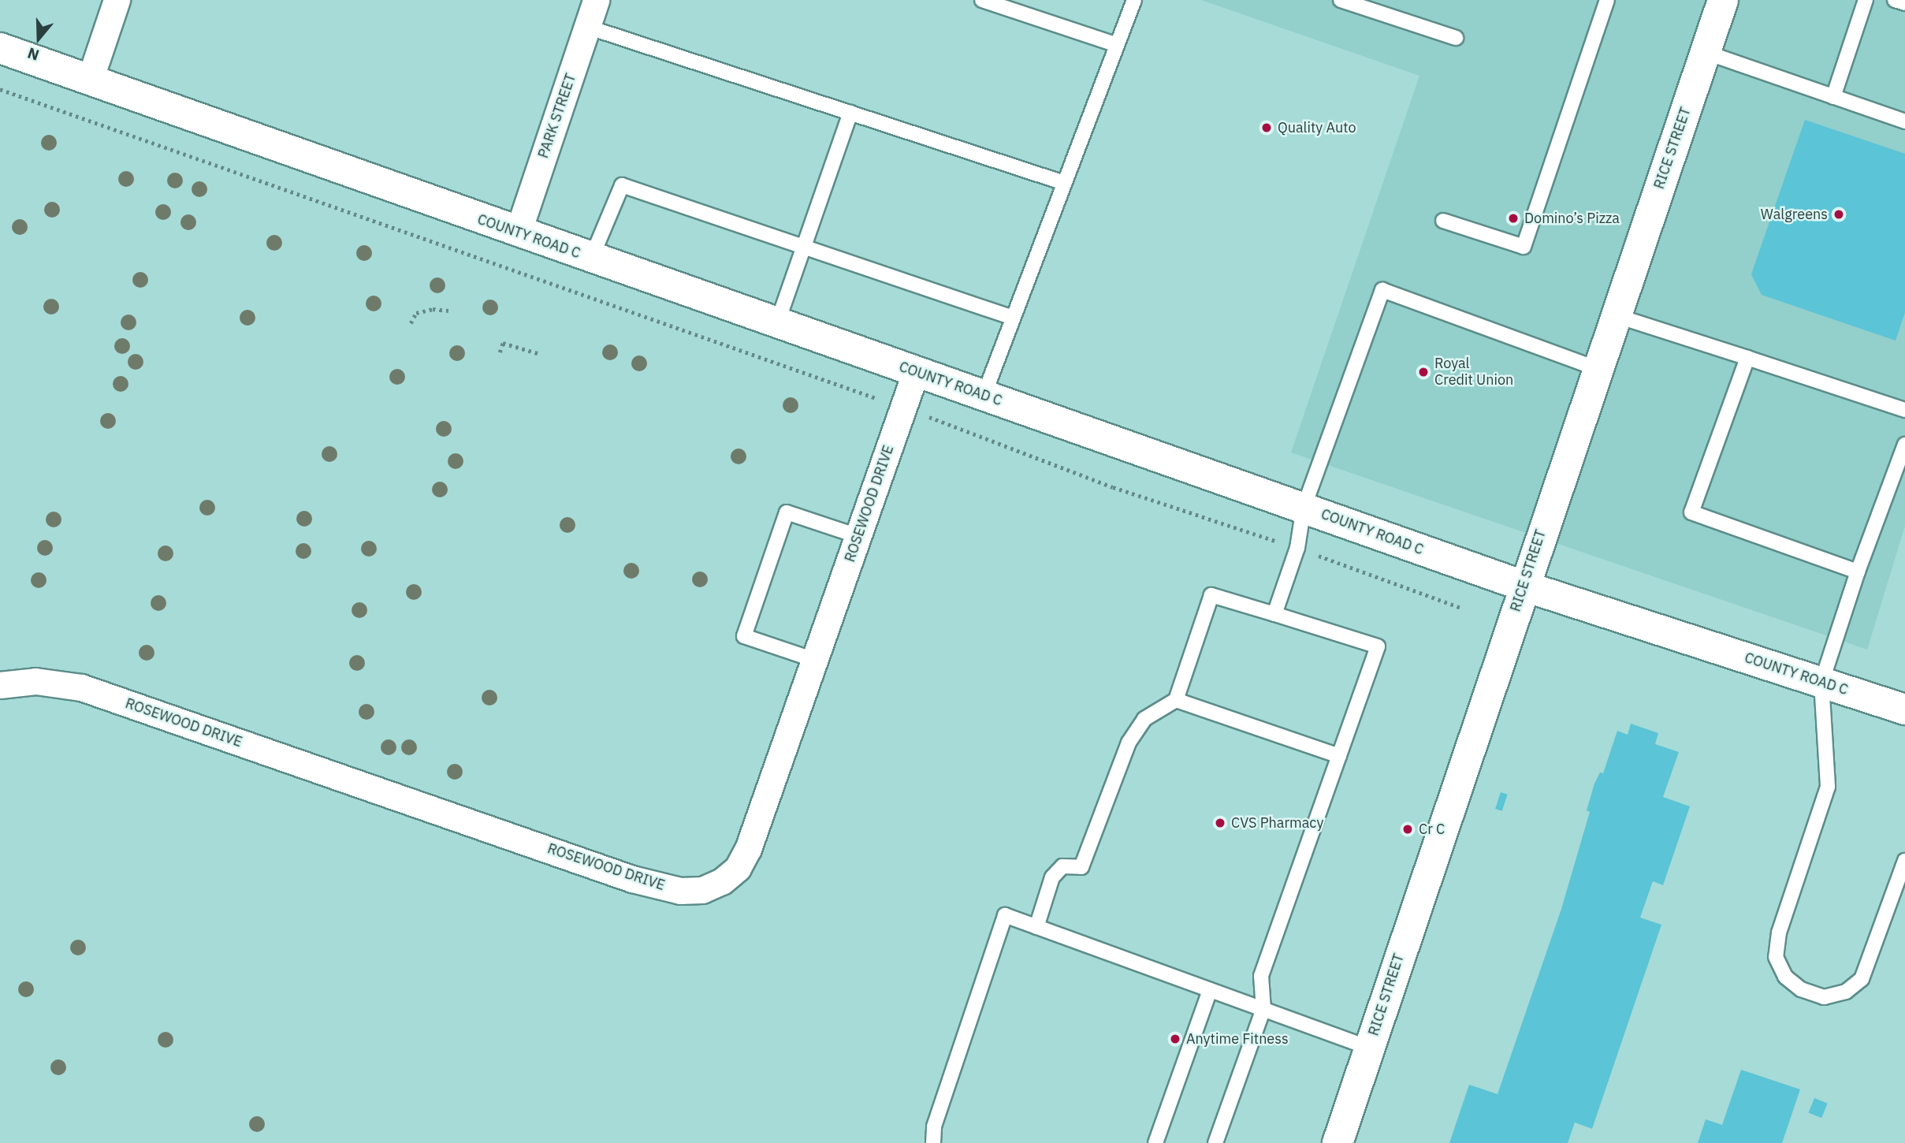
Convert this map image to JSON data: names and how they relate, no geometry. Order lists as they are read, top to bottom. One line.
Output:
{"streets":{"main road":["RICE STREET","COUNTY ROAD C"],"street":["PARK STREET","ROSEWOOD DRIVE"]},"crossings":[["PARK STREET","COUNTY ROAD C"],["RICE STREET","COUNTY ROAD C"],["COUNTY ROAD C","ROSEWOOD DRIVE"]],"places":["Quality Auto","Walgreens","Domino’s Pizza","Royal Credit Union","CVS Pharmacy","Cr C","Anytime Fitness"],"north":"bottom"}
